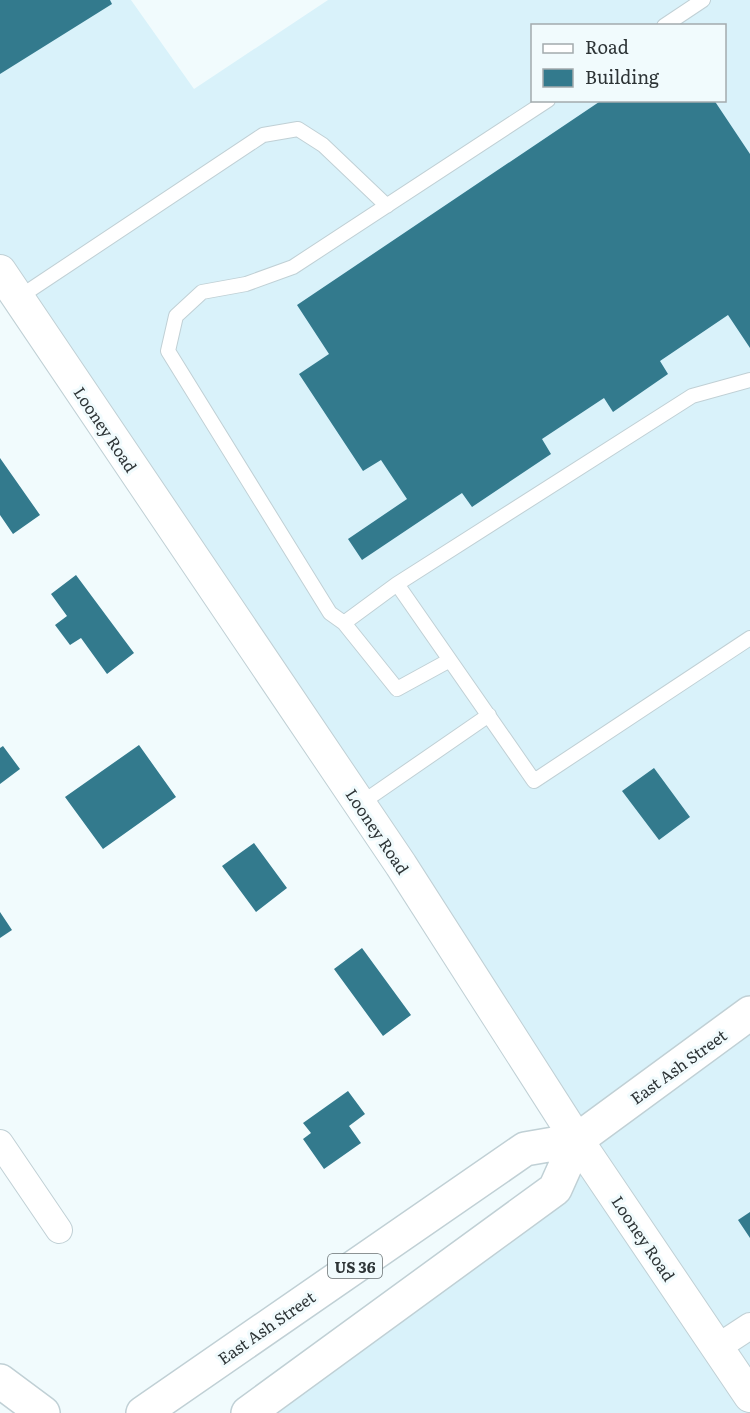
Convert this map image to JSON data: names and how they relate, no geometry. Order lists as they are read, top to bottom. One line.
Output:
{"streets":{"main road":["East Ash Street","US 36"],"street":["Looney Road"]},"crossings":[["Looney Road","East Ash Street"]],"legend":["Road","Building"]}
